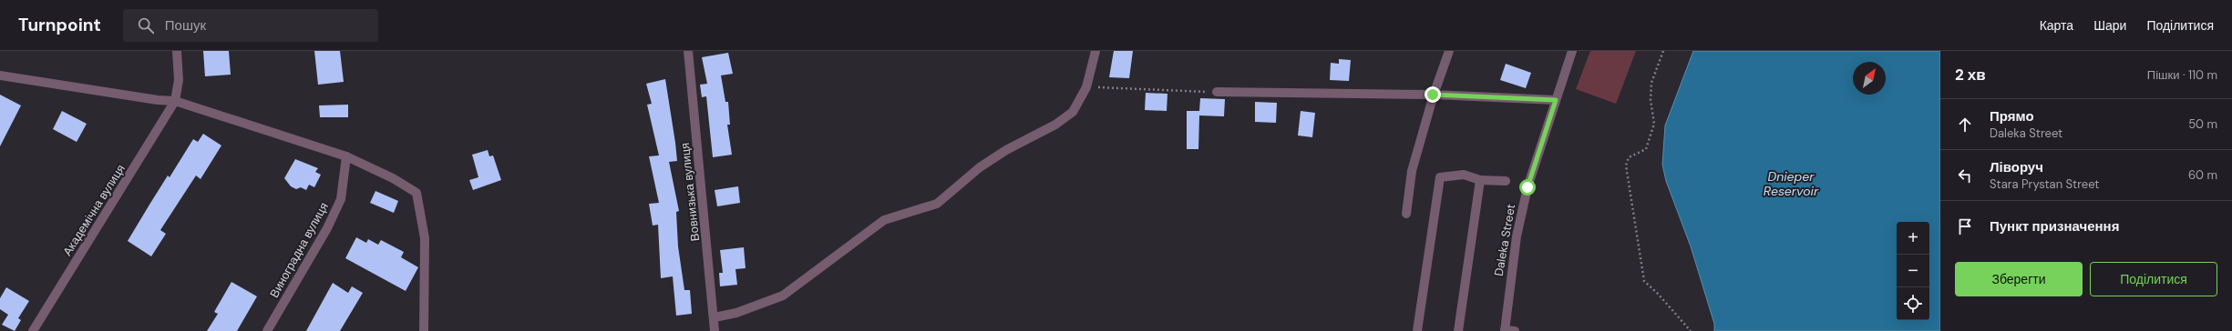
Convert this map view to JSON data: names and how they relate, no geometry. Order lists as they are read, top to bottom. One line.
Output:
{"streets":{"street":["Вовнизька вулиця","Академічна вулиця","Daleka Street","Виноградна вулиця"]},"water":["Dnieper Reservoir"],"north":"top right","page":{"header":"Turnpoint","search":"Пошук","nav":["Карта","Шари","Поділитися"],"heading":["2 хв","Пішки · 110 m"],"list":[["Прямо","Daleka Street","50 m"],["Ліворуч","Stara Prystan Street","60 m"],"Пункт призначення"],"map_buttons":["+","−"],"buttons":["Зберегти","Поділитися"]}}
